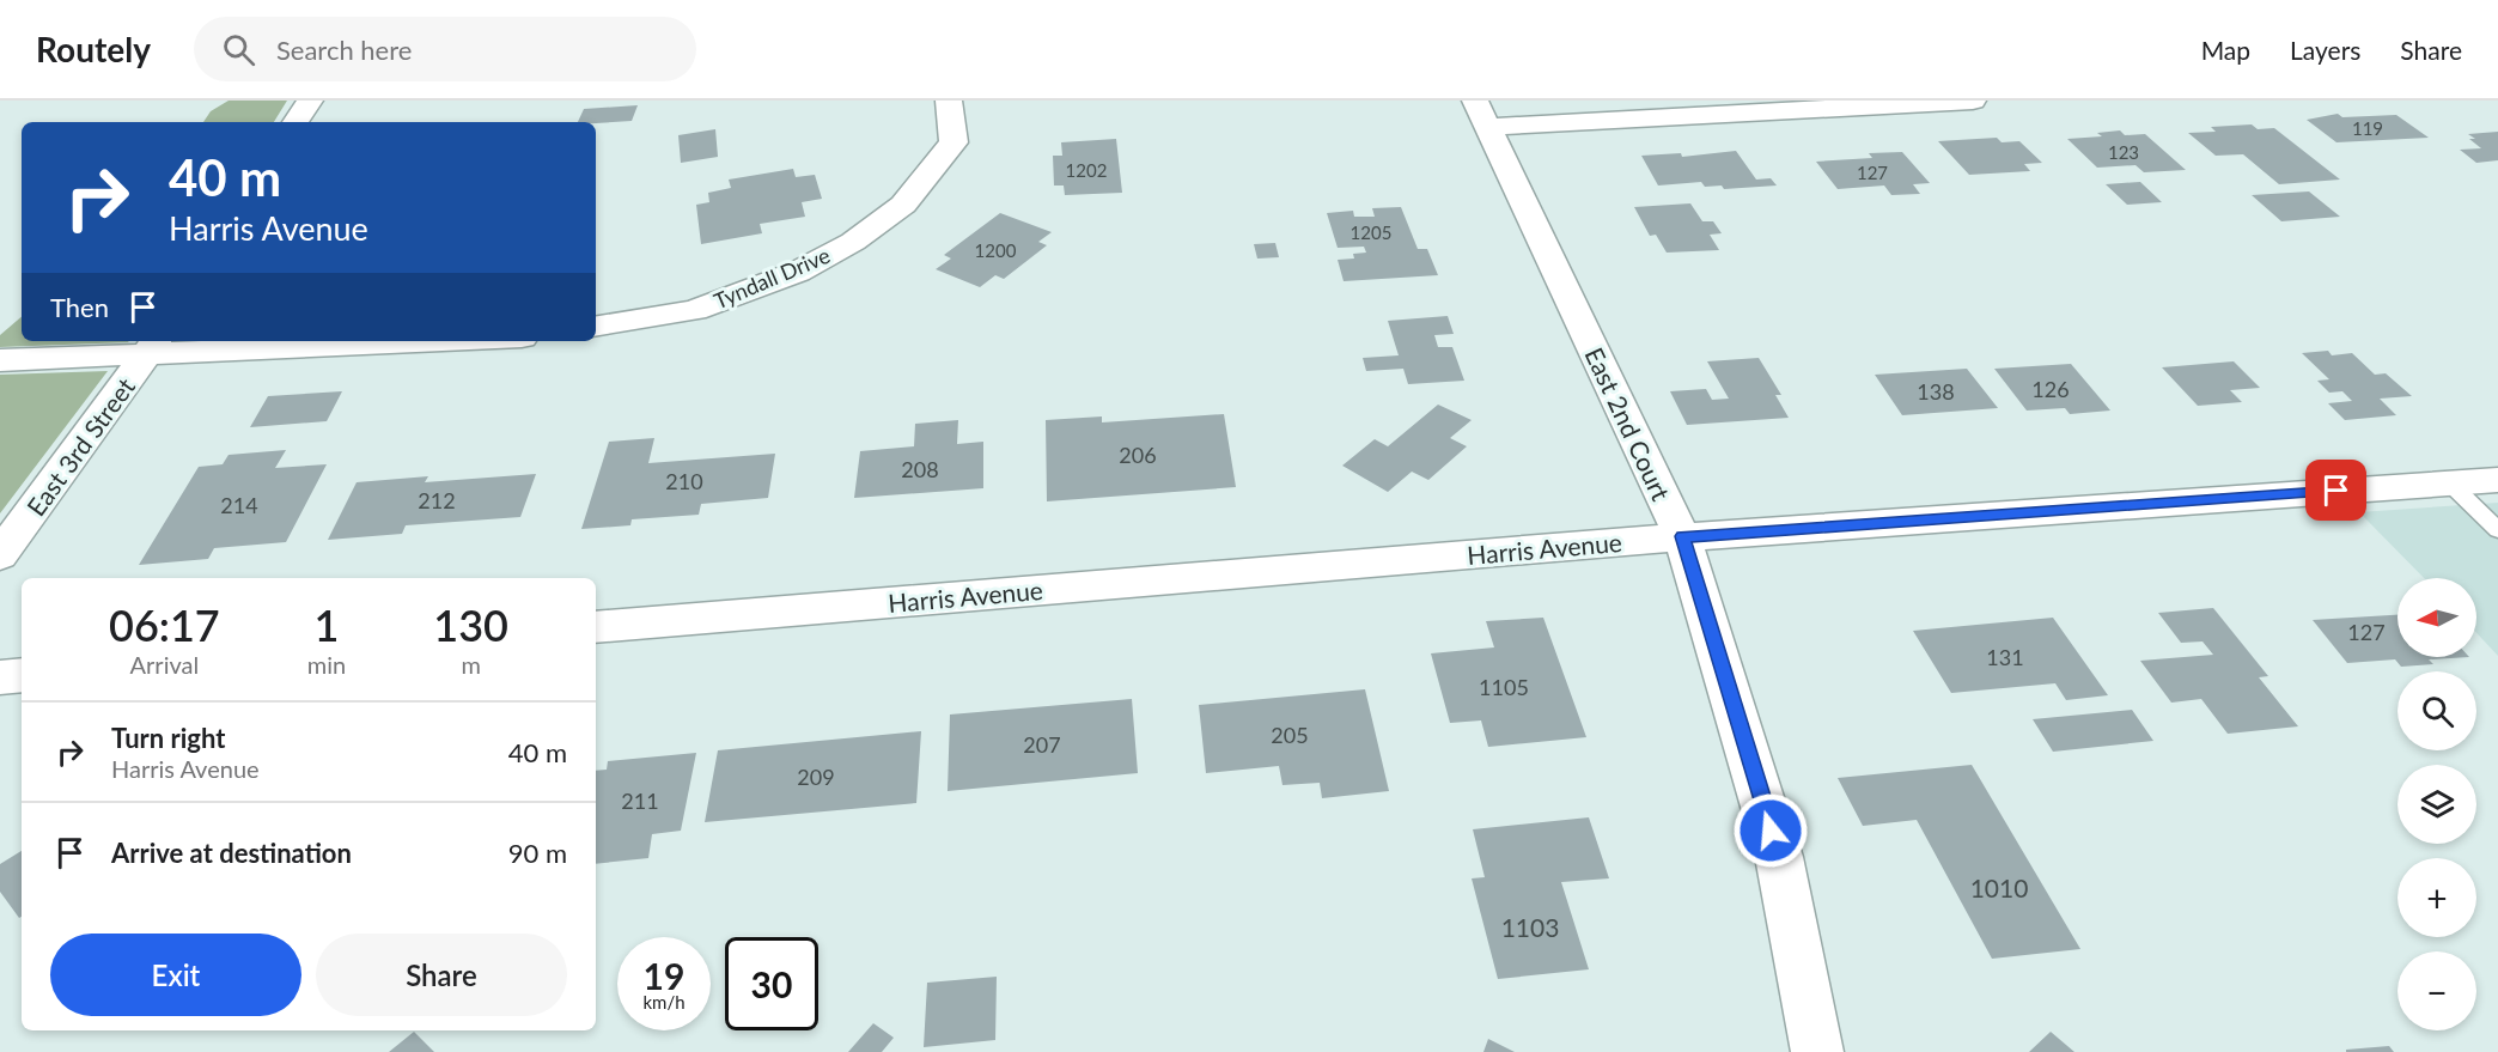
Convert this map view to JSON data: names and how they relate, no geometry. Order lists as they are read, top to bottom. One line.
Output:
{"streets":{"street":["Tyndall Drive","East 2nd Court","East 3rd Street","Harris Avenue"]},"crossings":[["East 2nd Court","Harris Avenue"]],"house_numbers":["119","123","1202","127","1205","1200","126","138","206","208","210","212","214","127","131","1105","205","207","209","211","1010","1103"],"north":"left","page":{"header":"Routely","search":"Search here","nav":["Map","Layers","Share"],"turn":["40 m","Harris Avenue"],"then":"Then","map_buttons":["+","−"],"eta":["06:17","Arrival","1","min","130","m"],"list":[{"name":"Turn right","note":"Harris Avenue","value":"40 m"},{"name":"Arrive at destination","value":"90 m"}],"buttons":["Exit","Share"],"speed":"19 km/h","limit":"30"}}
